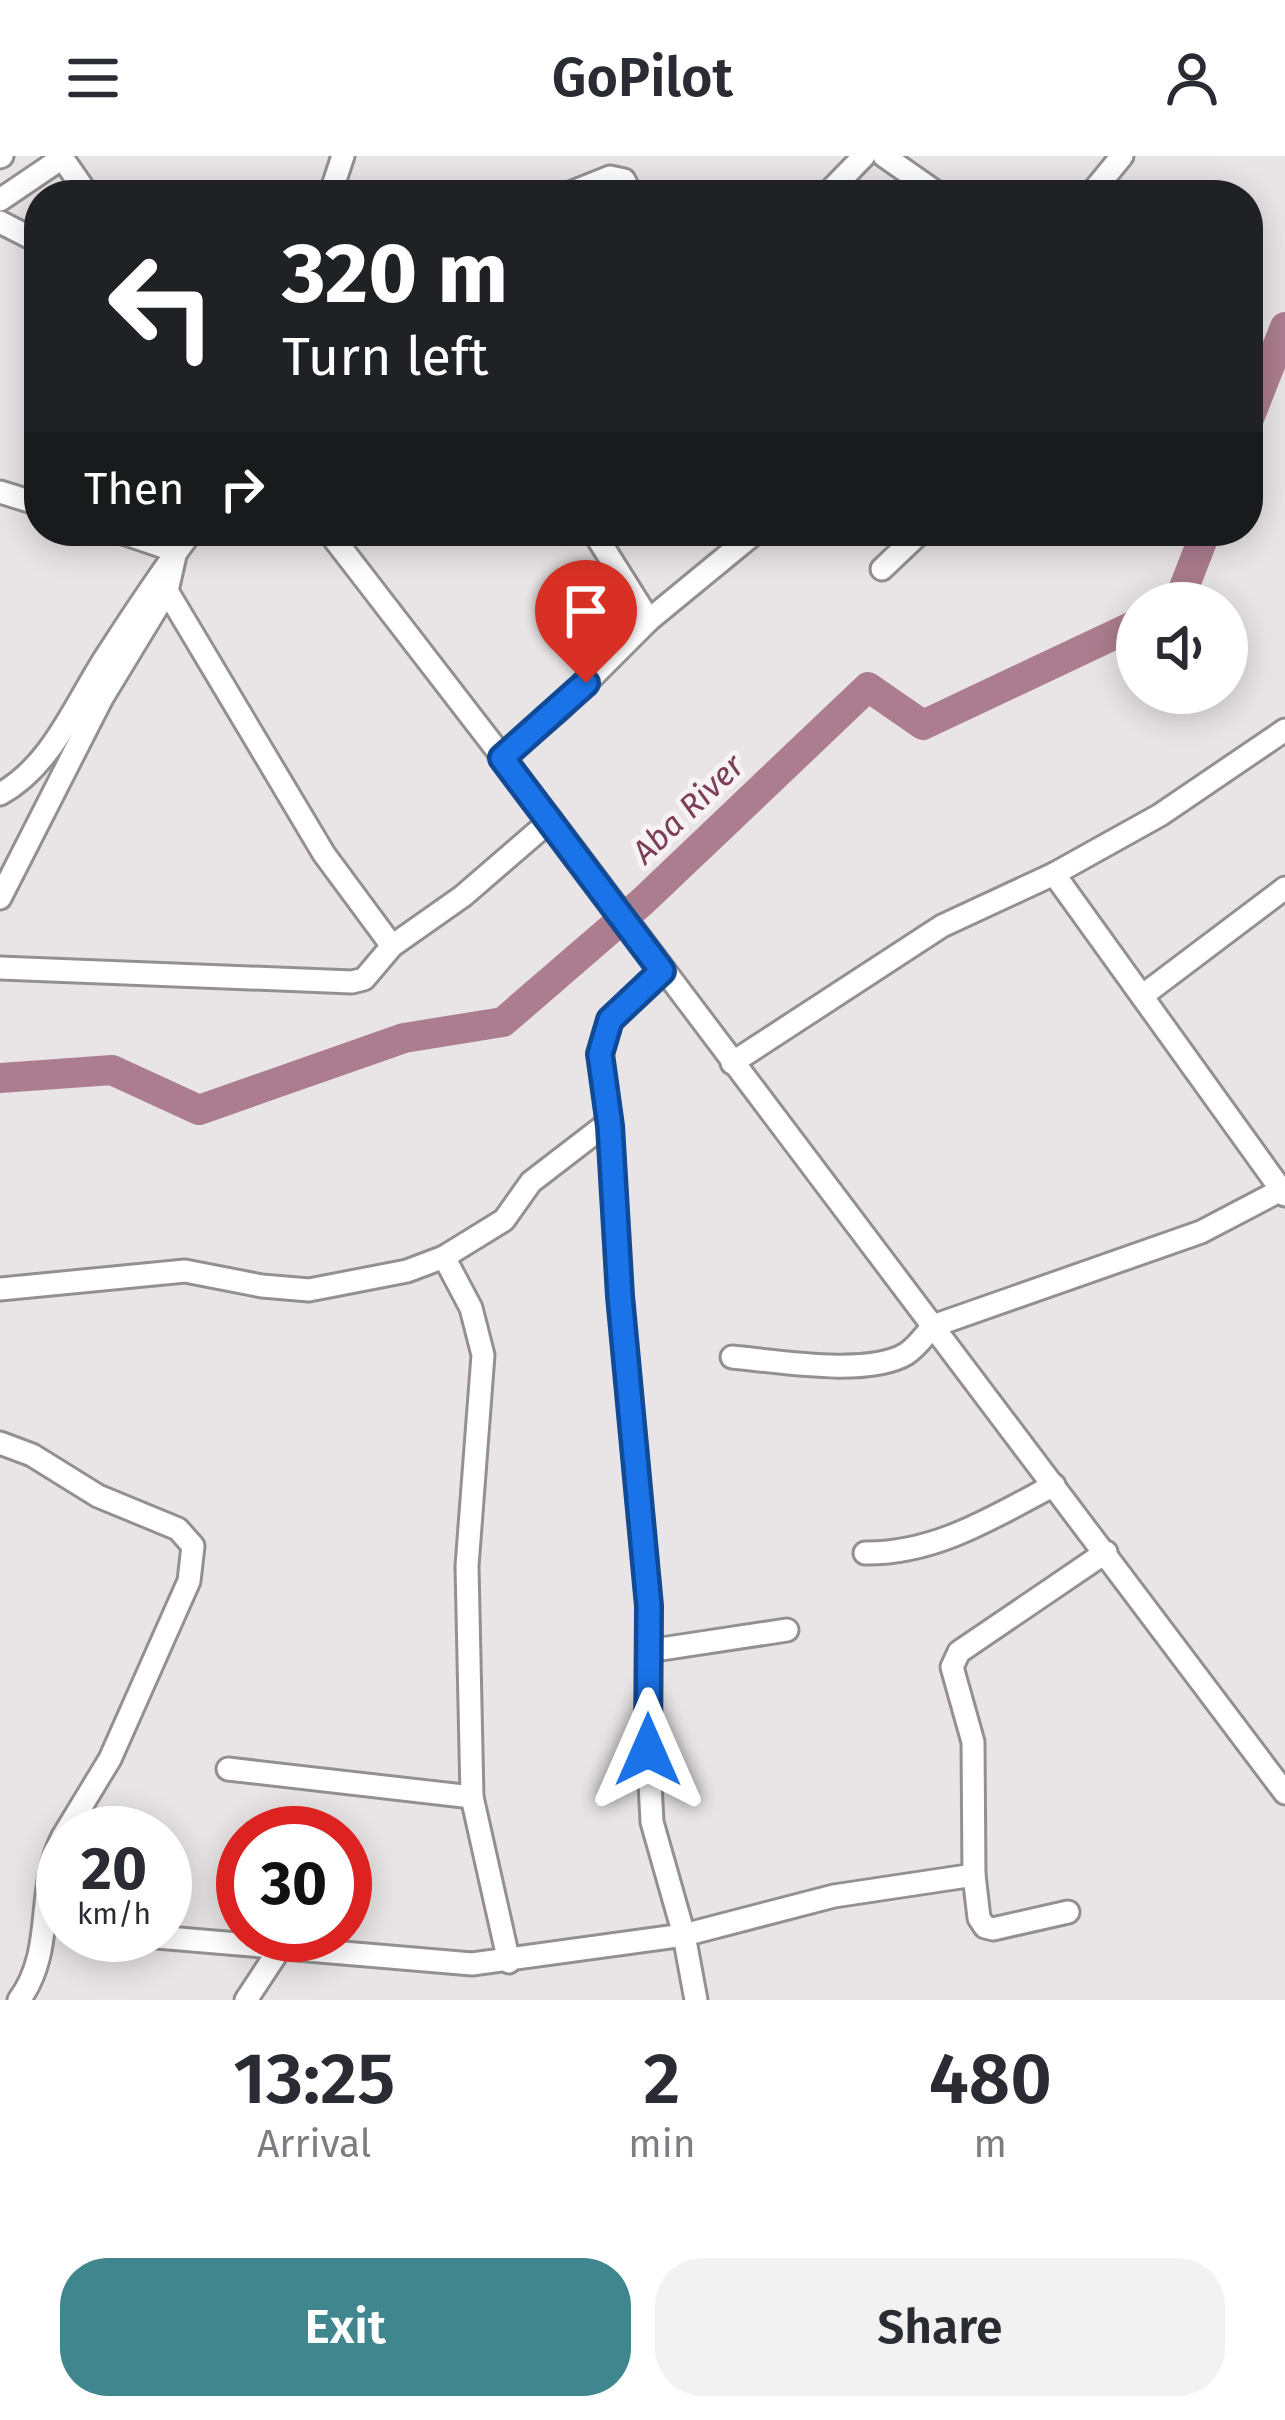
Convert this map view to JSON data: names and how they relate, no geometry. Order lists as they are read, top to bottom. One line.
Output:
{"water":["Aba River"],"page":{"header":"GoPilot","turn":["320 m","Turn left"],"then":"Then","speed":"20 km/h","limit":"30","eta":["13:25","Arrival","2","min","480","m"],"buttons":["Exit","Share"]}}
